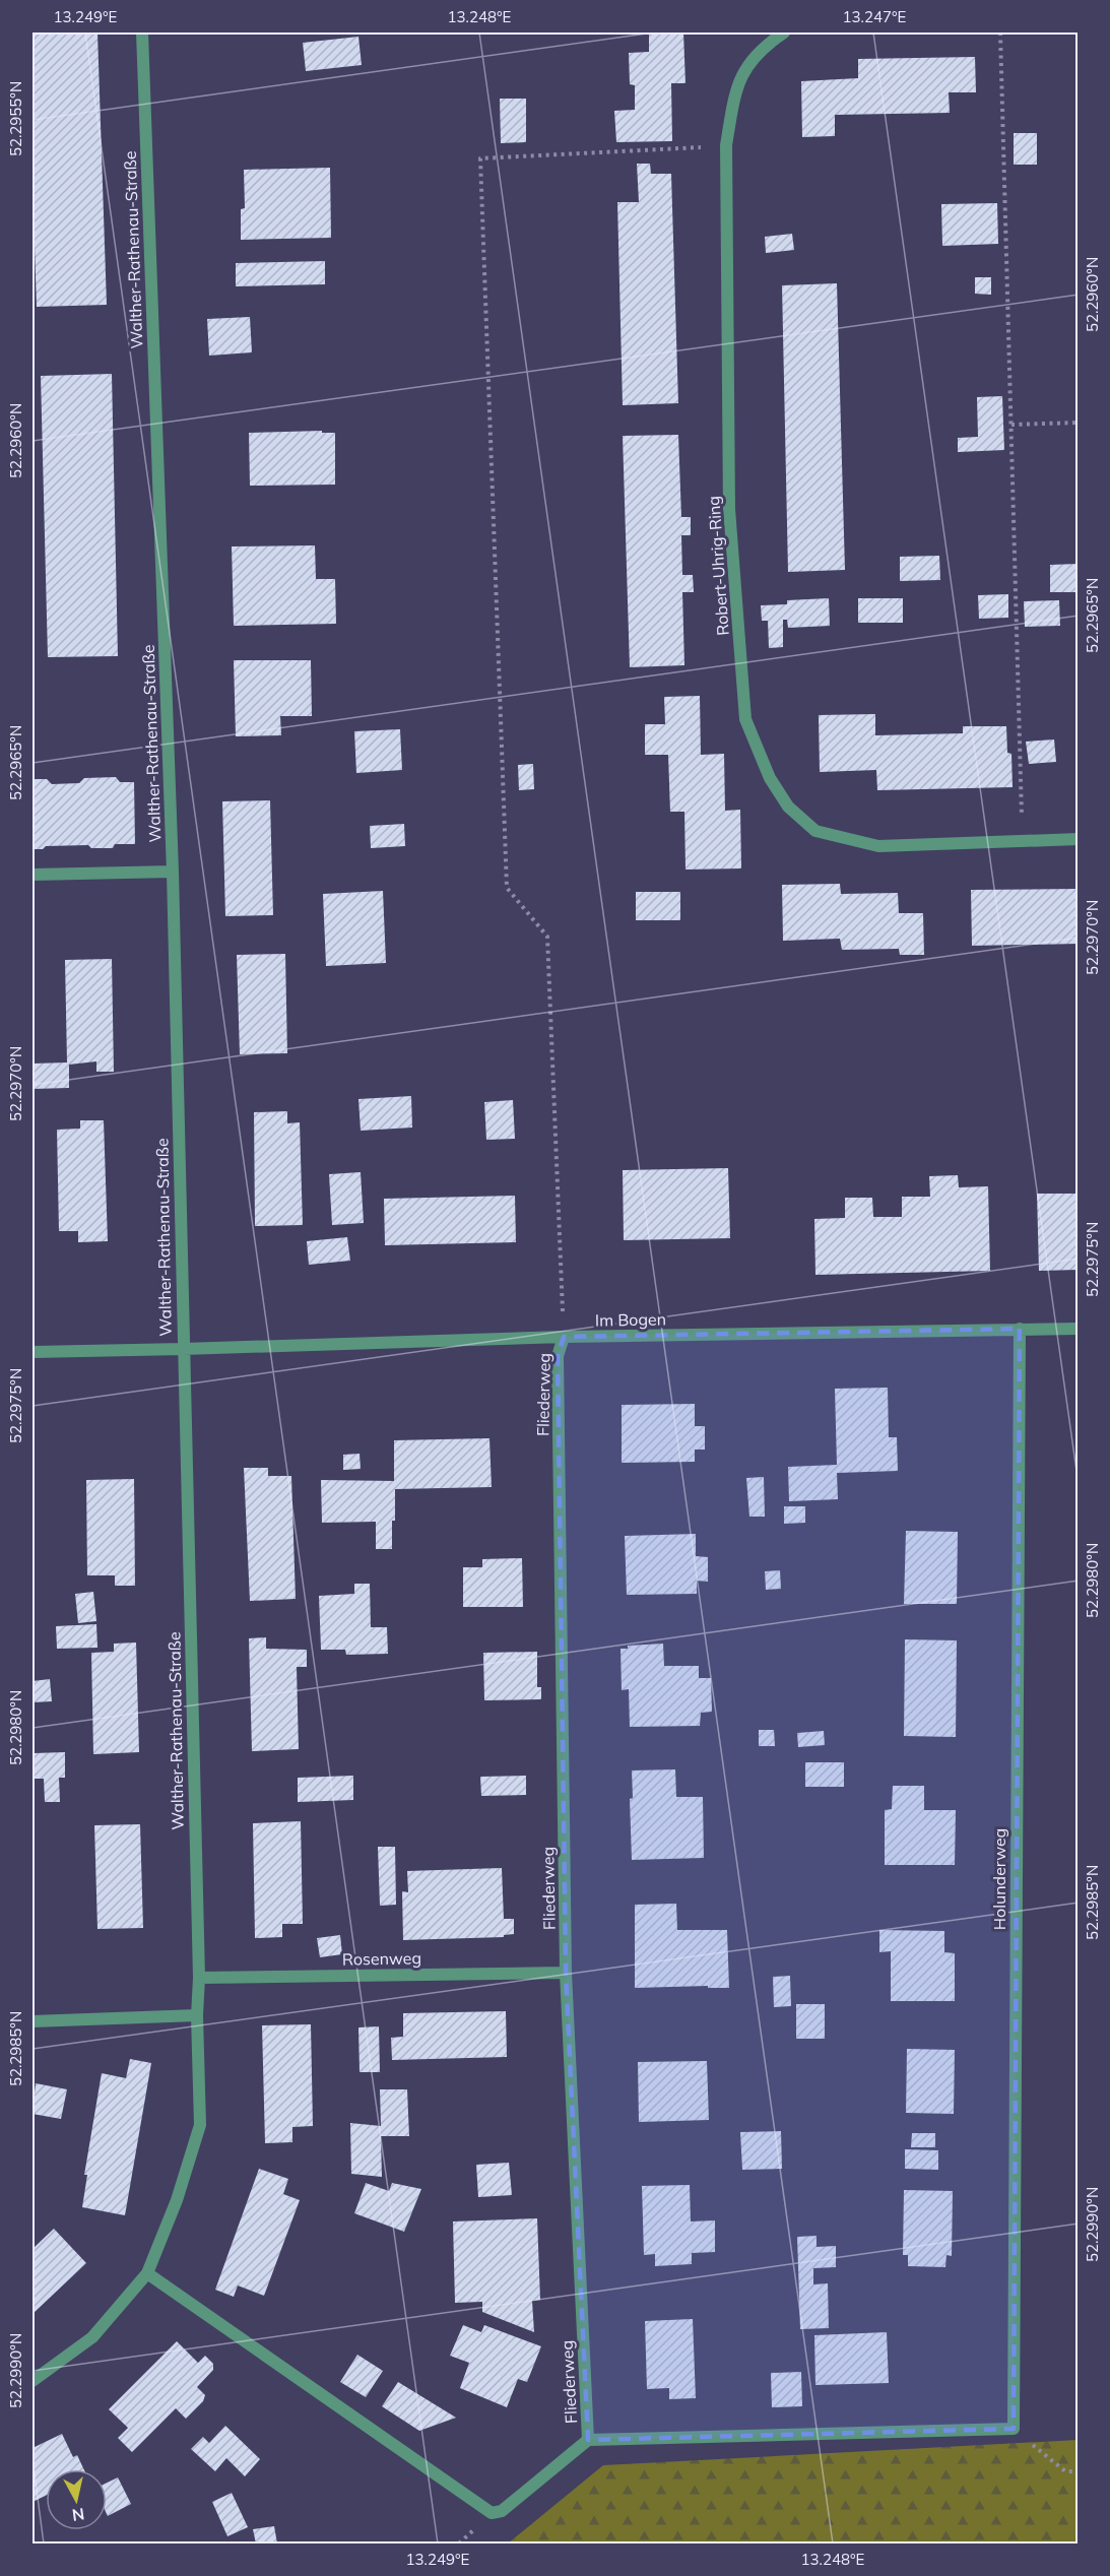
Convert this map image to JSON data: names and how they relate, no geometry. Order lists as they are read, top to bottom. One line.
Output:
{"streets":{"street":["Walther-Rathenau-Straße","Robert-Uhrig-Ring","Im Bogen","Fliederweg","Holunderweg","Rosenweg"]},"crossings":[["Walther-Rathenau-Straße","Im Bogen"],["Walther-Rathenau-Straße","Fliederweg"],["Walther-Rathenau-Straße","Rosenweg"],["Im Bogen","Fliederweg"],["Im Bogen","Holunderweg"],["Fliederweg","Holunderweg"],["Fliederweg","Rosenweg"]],"north":"bottom","coordinates":["13.249°E","13.248°E","13.247°E","52.2955°N","52.2960°N","52.2965°N","52.2970°N","52.2975°N","52.2980°N","52.2985°N","52.2990°N"]}
